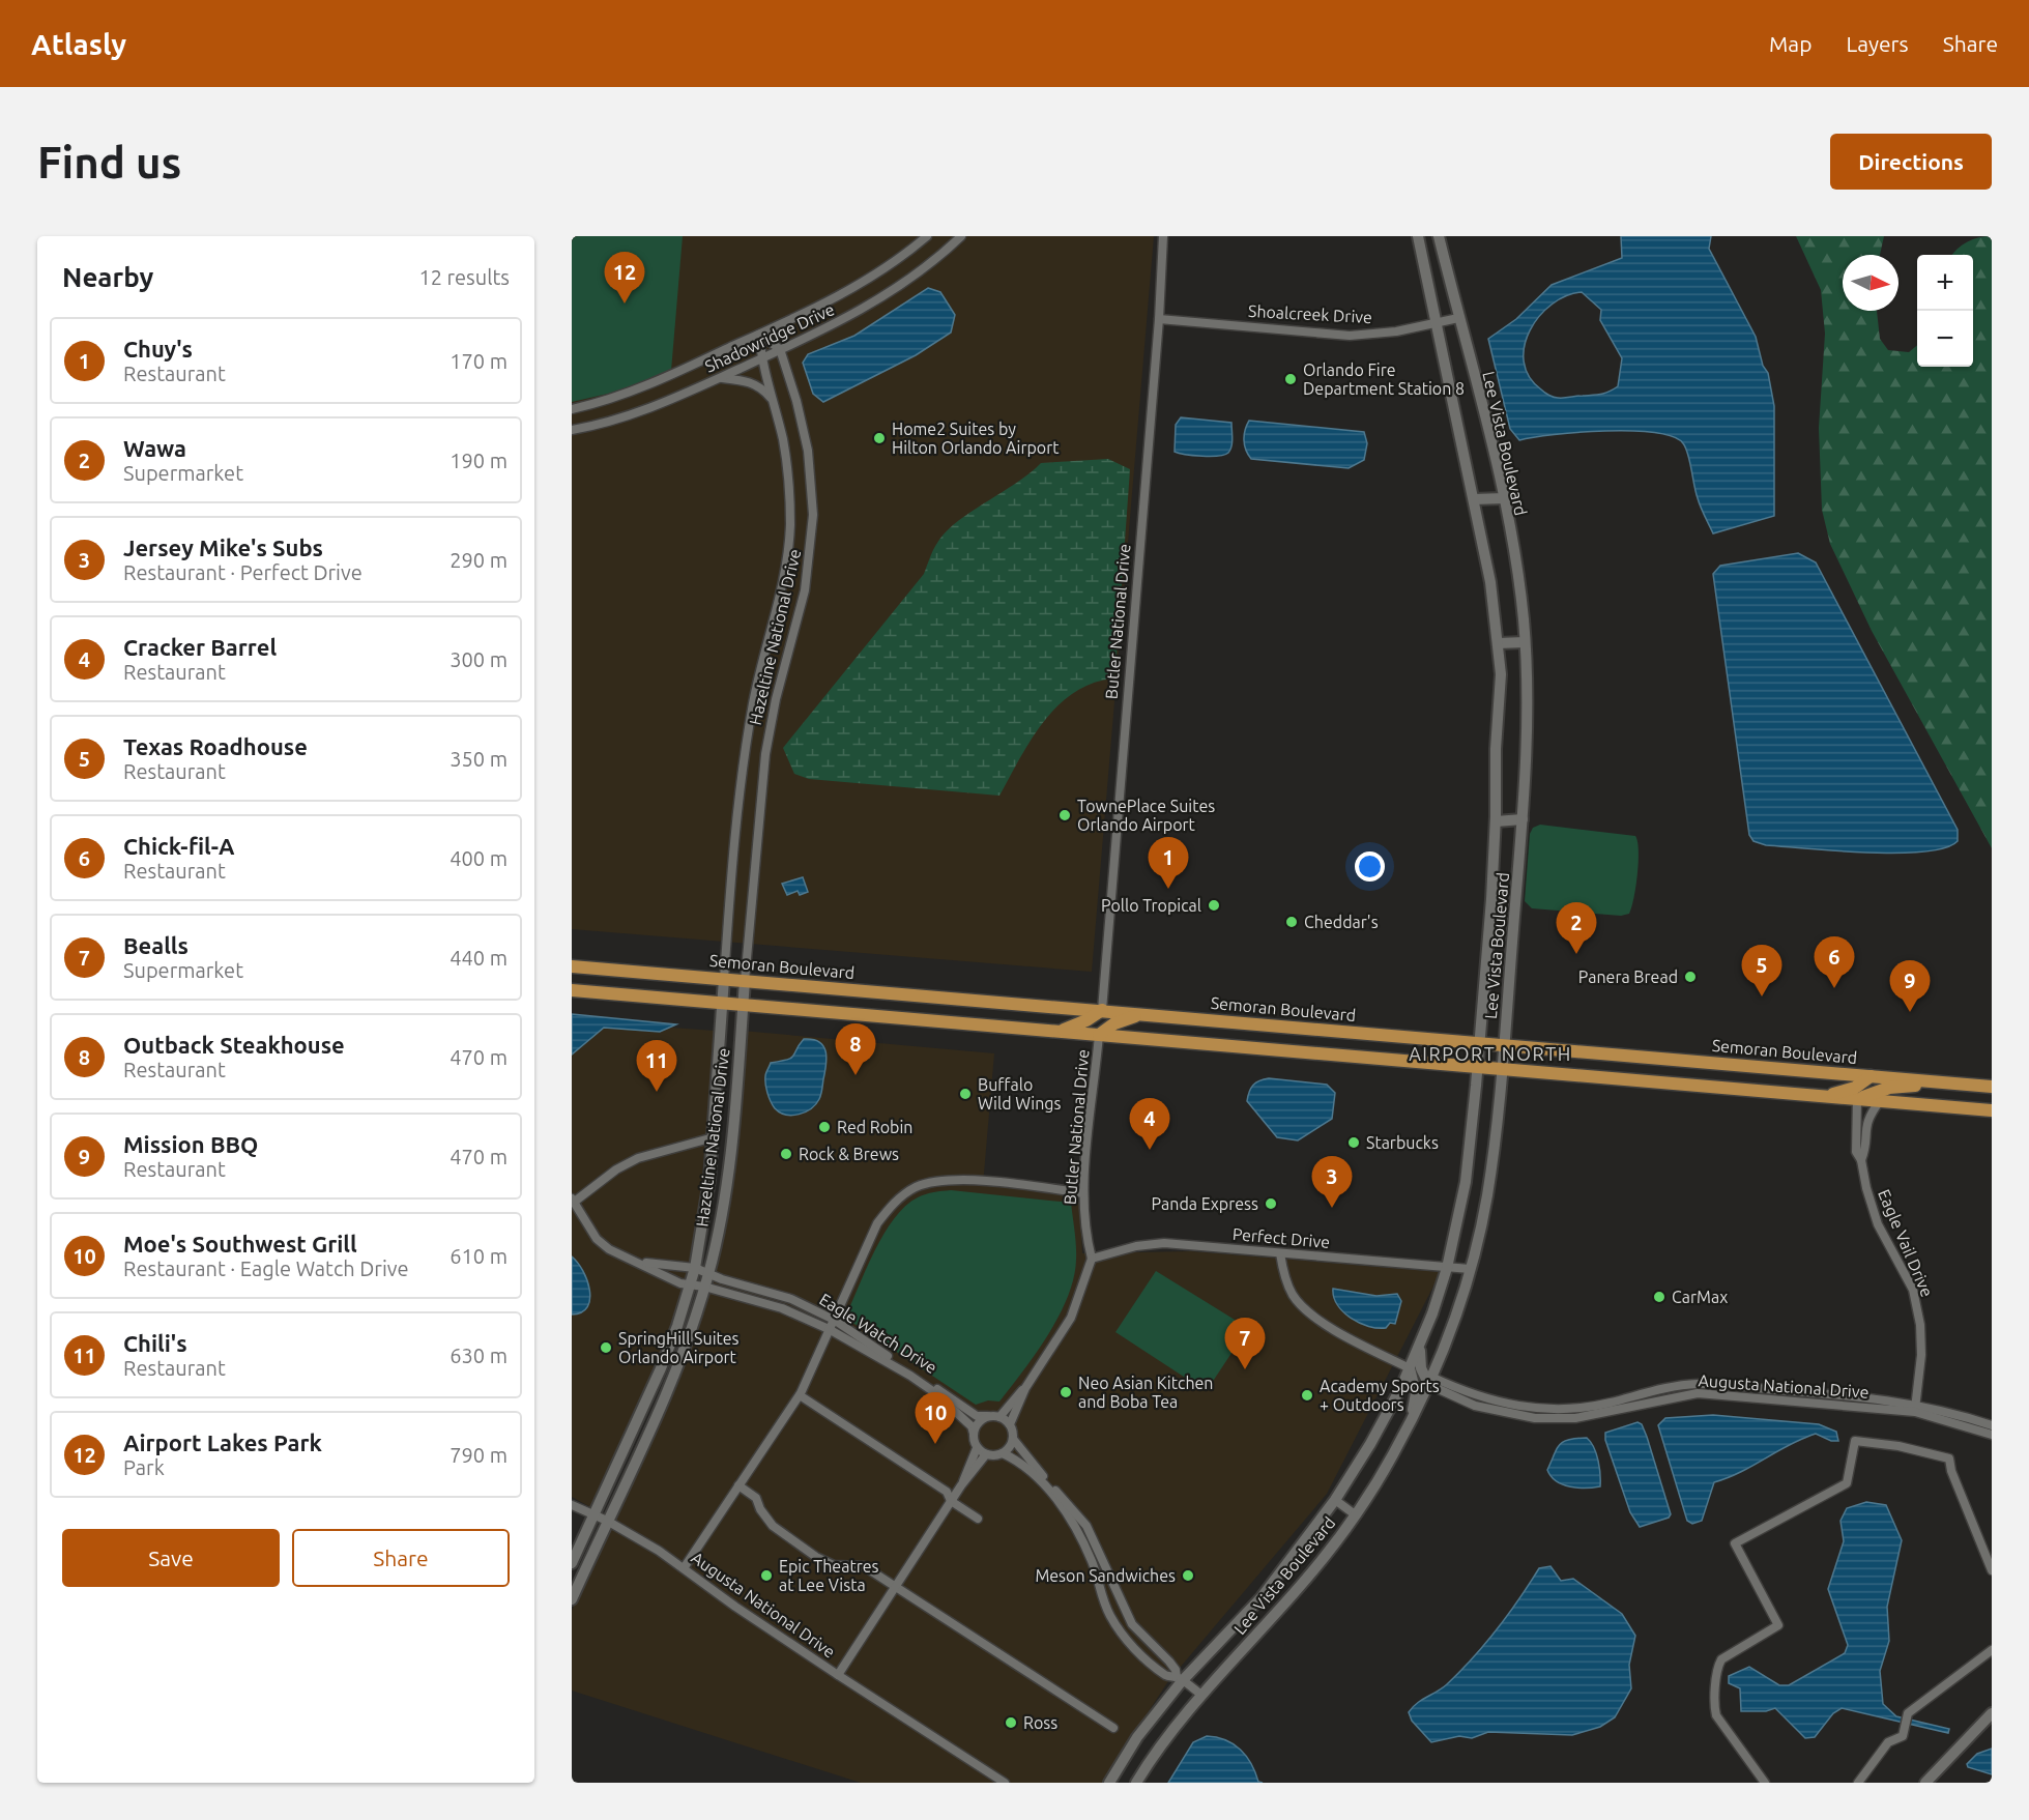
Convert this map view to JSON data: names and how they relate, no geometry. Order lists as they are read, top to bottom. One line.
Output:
{"streets":{"main road":["Semoran Boulevard"],"street":["Shoalcreek Drive","Shadowridge Drive","Lee Vista Boulevard","Butler National Drive","Hazeltine National Drive","Perfect Drive","Eagle Vail Drive","Eagle Watch Drive","Augusta National Drive"]},"crossings":[["Shoalcreek Drive","Lee Vista Boulevard"],["Shoalcreek Drive","Butler National Drive"],["Shadowridge Drive","Hazeltine National Drive"],["Lee Vista Boulevard","Semoran Boulevard"],["Lee Vista Boulevard","Perfect Drive"],["Lee Vista Boulevard","Augusta National Drive"],["Butler National Drive","Semoran Boulevard"],["Butler National Drive","Perfect Drive"],["Hazeltine National Drive","Semoran Boulevard"],["Hazeltine National Drive","Eagle Watch Drive"],["Hazeltine National Drive","Augusta National Drive"],["Eagle Vail Drive","Augusta National Drive"]],"districts":["AIRPORT NORTH"],"places":["Orlando Fire Department Station 8","Home2 Suites by Hilton Orlando Airport","TownePlace Suites Orlando Airport","Pollo Tropical","Cheddar's","Panera Bread","Buffalo Wild Wings","Red Robin","Starbucks","Rock & Brews","Panda Express","CarMax","SpringHill Suites Orlando Airport","Neo Asian Kitchen and Boba Tea","Academy Sports + Outdoors","Epic Theatres at Lee Vista","Meson Sandwiches","Ross"],"north":"right","page":{"header":"Atlasly","nav":["Map","Layers","Share"],"buttons":["Directions",["Save","Share"]],"title":"Find us","heading":["Nearby","12 results"],"pins":["12","1","2","6","5","9","8","11","4","3","7","10"],"map_buttons":["+","−"],"list":[{"mark":"1","name":"Chuy's","note":"Restaurant","value":"170 m"},{"mark":"2","name":"Wawa","note":"Supermarket","value":"190 m"},{"mark":"3","name":"Jersey Mike's Subs","note":"Restaurant · Perfect Drive","value":"290 m"},{"mark":"4","name":"Cracker Barrel","note":"Restaurant","value":"300 m"},{"mark":"5","name":"Texas Roadhouse","note":"Restaurant","value":"350 m"},{"mark":"6","name":"Chick-fil-A","note":"Restaurant","value":"400 m"},{"mark":"7","name":"Bealls","note":"Supermarket","value":"440 m"},{"mark":"8","name":"Outback Steakhouse","note":"Restaurant","value":"470 m"},{"mark":"9","name":"Mission BBQ","note":"Restaurant","value":"470 m"},{"mark":"10","name":"Moe's Southwest Grill","note":"Restaurant · Eagle Watch Drive","value":"610 m"},{"mark":"11","name":"Chili's","note":"Restaurant","value":"630 m"},{"mark":"12","name":"Airport Lakes Park","note":"Park","value":"790 m"}]}}
